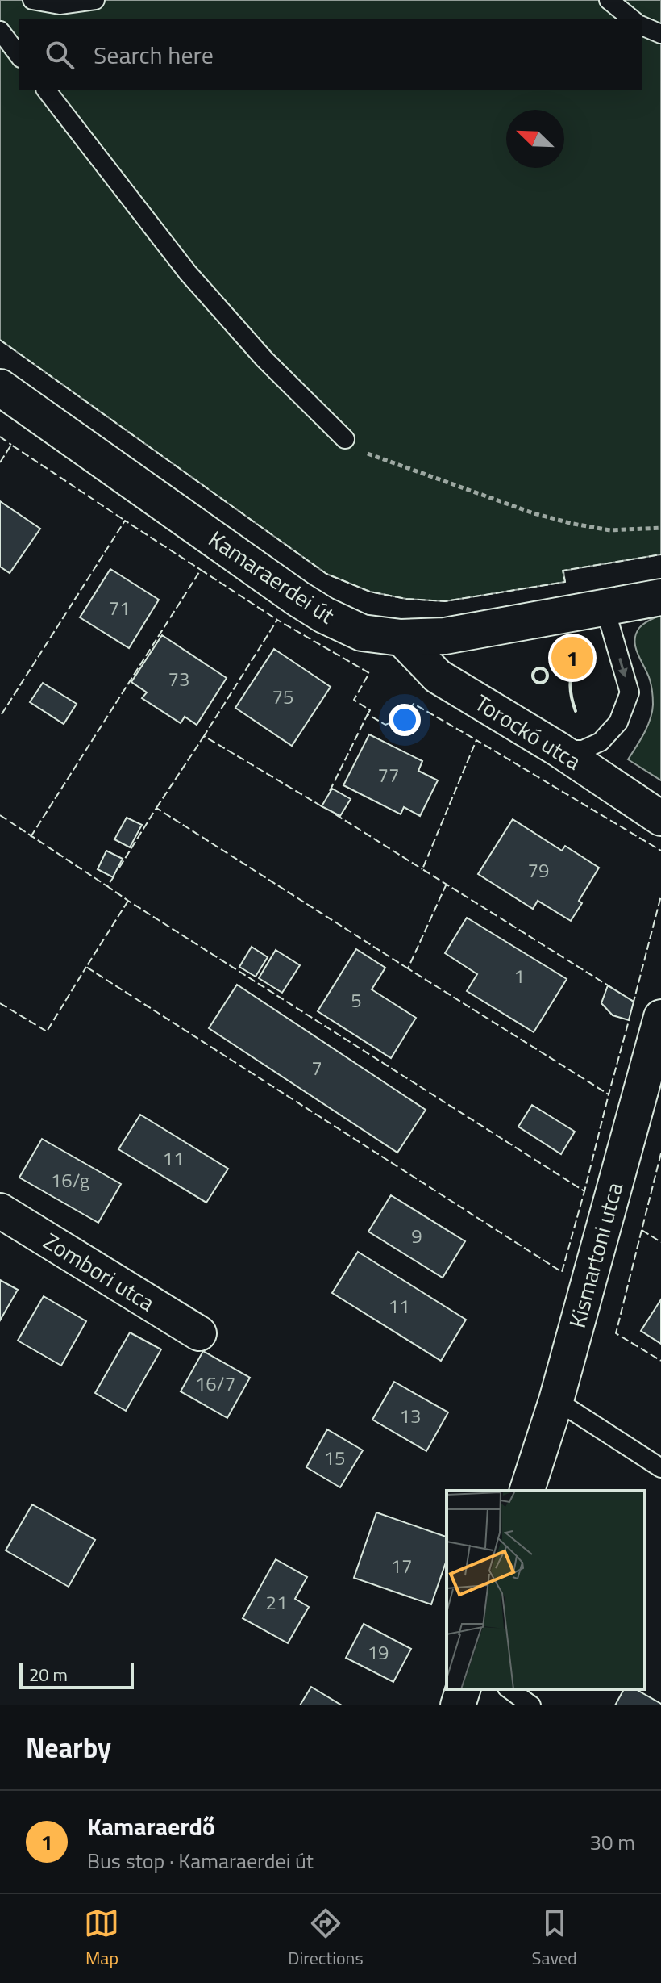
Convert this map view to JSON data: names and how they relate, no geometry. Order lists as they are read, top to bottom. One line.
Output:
{"streets":{"street":["Kamaraerdei út","Torockó utca","Kismartoni utca","Zombori utca"]},"crossings":[["Kamaraerdei út","Torockó utca"]],"house_numbers":["71","73","75","77","79","1","5","7","11","16/g","9","11","16/7","13","15","17","21","19"],"scale_bar":"20 m","north":"top left","page":{"search":"Search here","pins":"1","scale":"20 m","heading":"Nearby","list":[{"mark":"1","name":"Kamaraerdő","note":"Bus stop · Kamaraerdei út","value":"30 m"}],"nav":["Map","Directions","Saved"]}}
